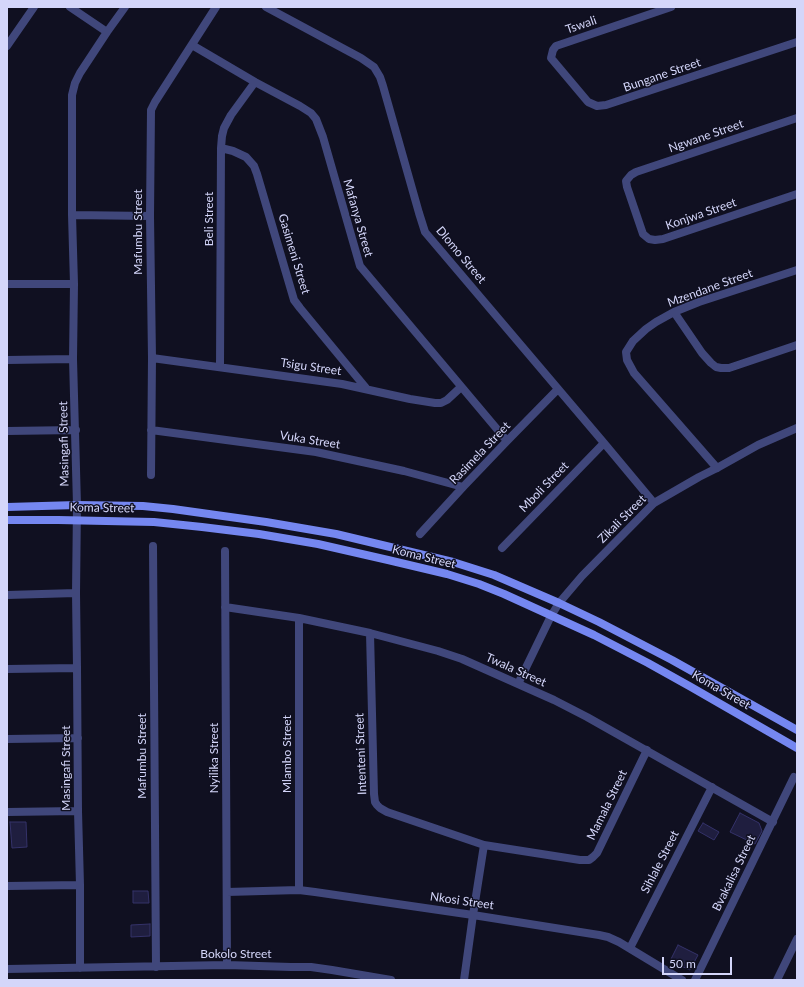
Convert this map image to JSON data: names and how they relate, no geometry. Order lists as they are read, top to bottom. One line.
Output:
{"streets":{"main road":["Koma Street"],"street":["Tswali","Bungane Street","Ngwane Street","Konjwa Street","Mafanya Street","Beli Street","Mafumbu Street","Gasimeni Street","Dlomo Street","Mzendane Street","Tsigu Street","Vuka Street","Masingafi Street","Rasimela Street","Mboli Street","Zikali Street","Twala Street","Mlambo Street","Intenteni Street","Nyilika Street","Mamala Street","Sihlale Street","Bvakalisa Street","Nkosi Street","Bokolo Street"]},"crossings":[["Tswali","Bungane Street"],["Ngwane Street","Konjwa Street"],["Mafanya Street","Beli Street"],["Mafanya Street","Mafumbu Street"],["Mafanya Street","Tsigu Street"],["Mafanya Street","Rasimela Street"],["Beli Street","Gasimeni Street"],["Beli Street","Tsigu Street"],["Mafumbu Street","Tsigu Street"],["Mafumbu Street","Vuka Street"],["Mafumbu Street","Bokolo Street"],["Gasimeni Street","Tsigu Street"],["Dlomo Street","Rasimela Street"],["Dlomo Street","Mboli Street"],["Dlomo Street","Zikali Street"],["Mzendane Street","Zikali Street"],["Vuka Street","Rasimela Street"],["Masingafi Street","Koma Street"],["Masingafi Street","Bokolo Street"],["Koma Street","Zikali Street"],["Zikali Street","Twala Street"],["Twala Street","Mlambo Street"],["Twala Street","Intenteni Street"],["Twala Street","Nyilika Street"],["Twala Street","Mamala Street"],["Twala Street","Sihlale Street"],["Twala Street","Bvakalisa Street"],["Mlambo Street","Nkosi Street"],["Intenteni Street","Mamala Street"],["Nyilika Street","Nkosi Street"],["Nyilika Street","Bokolo Street"],["Sihlale Street","Nkosi Street"]],"scale_bar":"50 m"}
